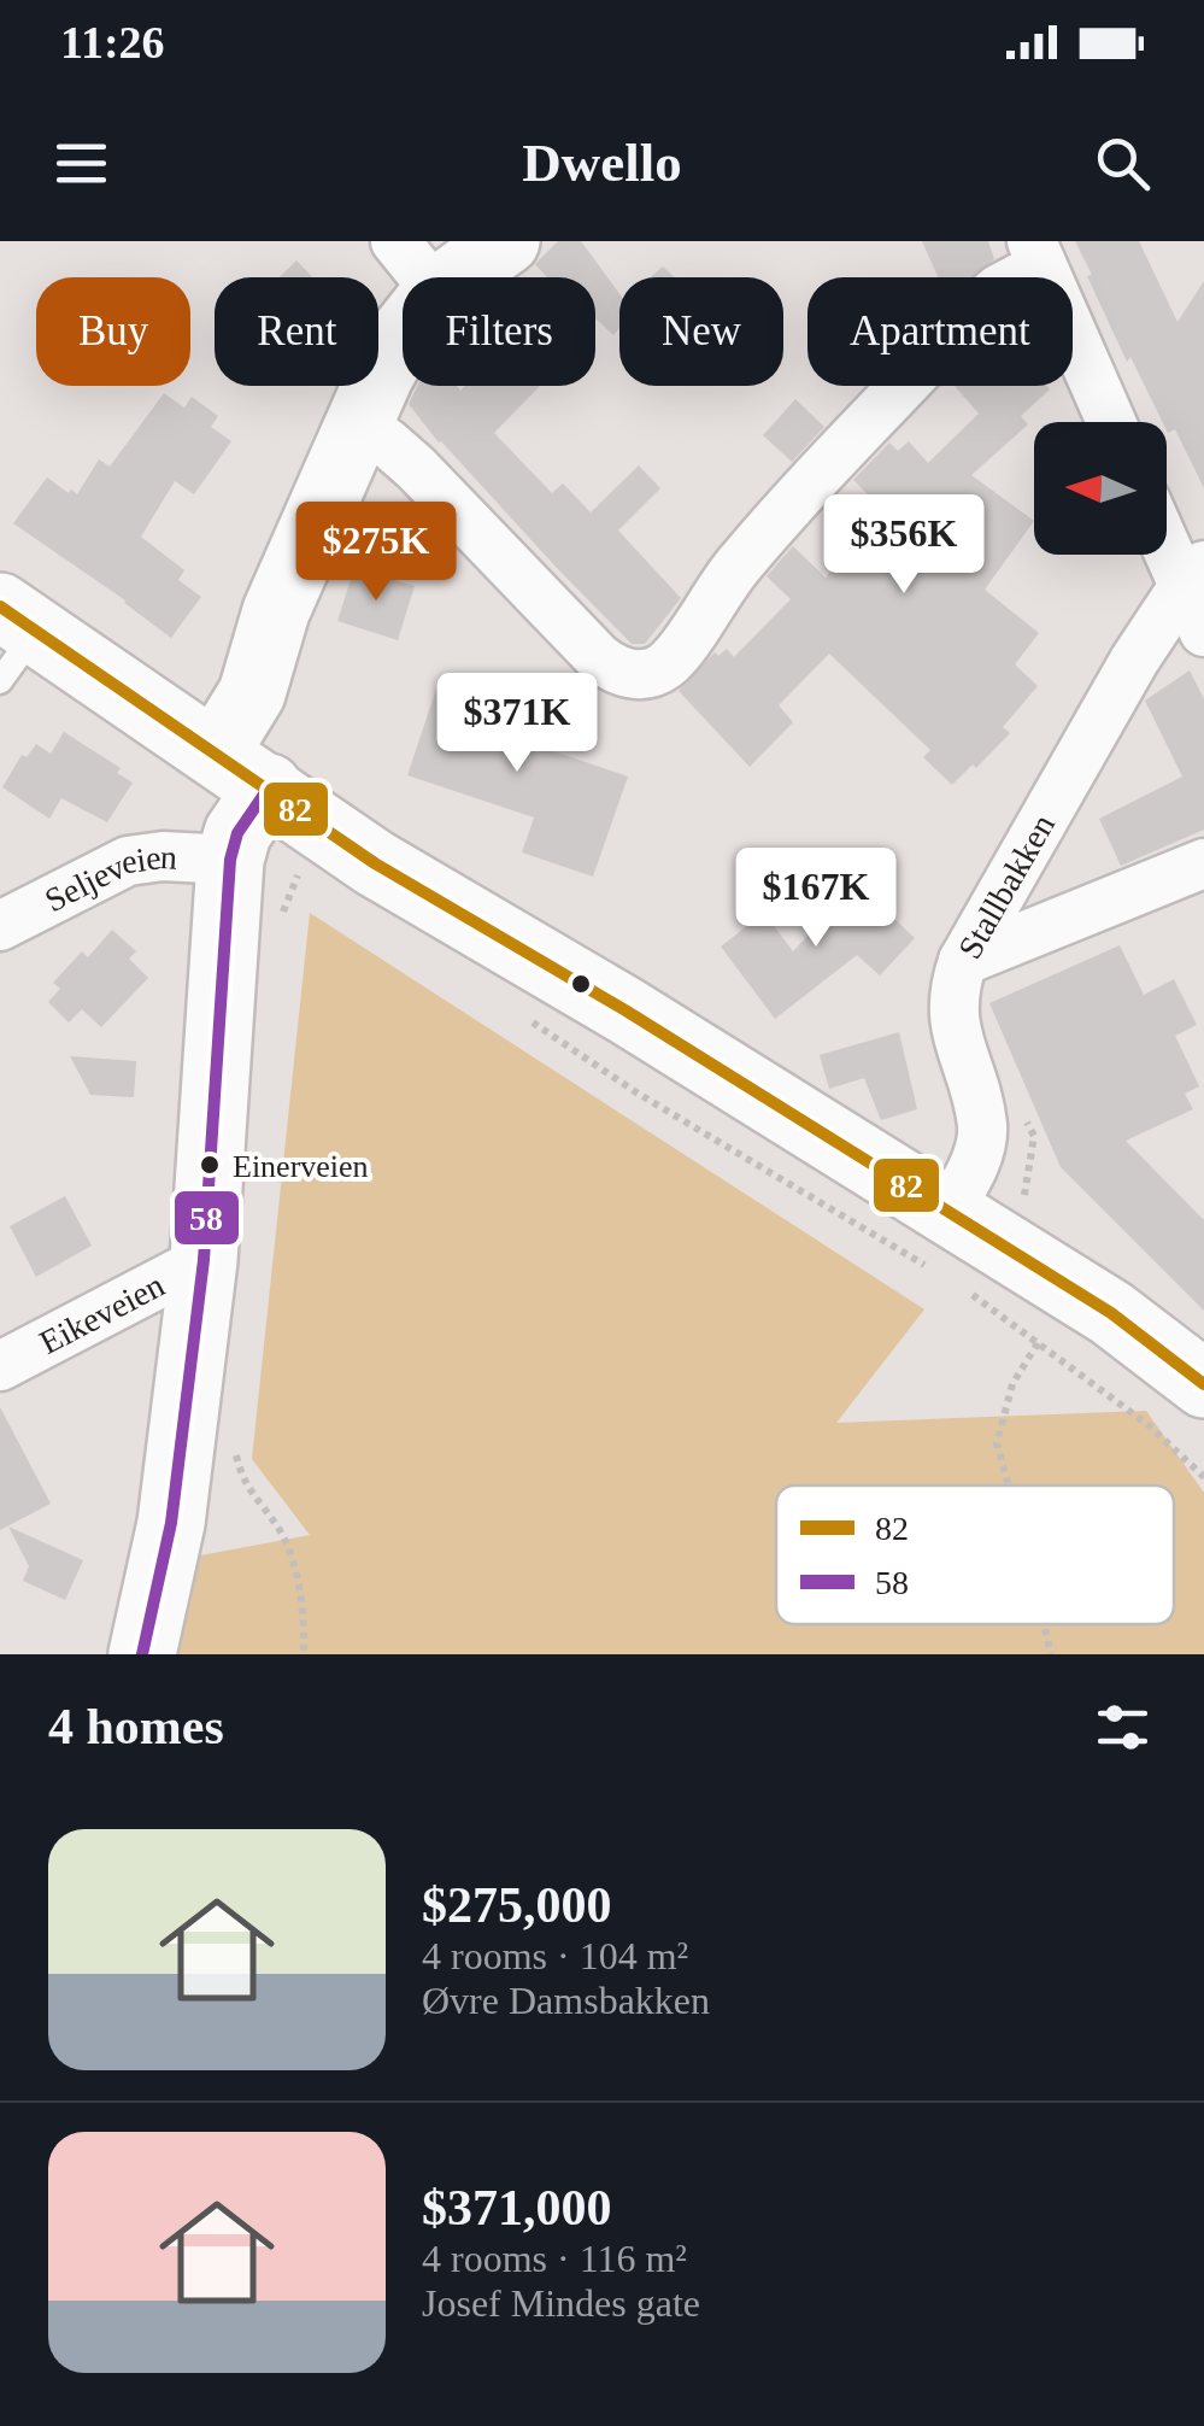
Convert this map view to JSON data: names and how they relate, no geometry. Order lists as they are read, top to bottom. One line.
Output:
{"streets":{"street":["Seljeveien","Stallbakken","Eikeveien"]},"places":["Einerveien"],"lines":["transit line 82","transit line 58"],"legend":["82","58"],"north":"left","page":{"status":"11:26","header":"Dwello","chip":["Buy","Rent","Filters","New","Apartment"],"price":["$356K","$275K","$371K","$167K"],"heading":"4 homes","list":[{"name":"$275,000","note":"4 rooms · 104 m² · Øvre Damsbakken"},{"name":"$371,000","note":"4 rooms · 116 m² · Josef Mindes gate"}]}}
